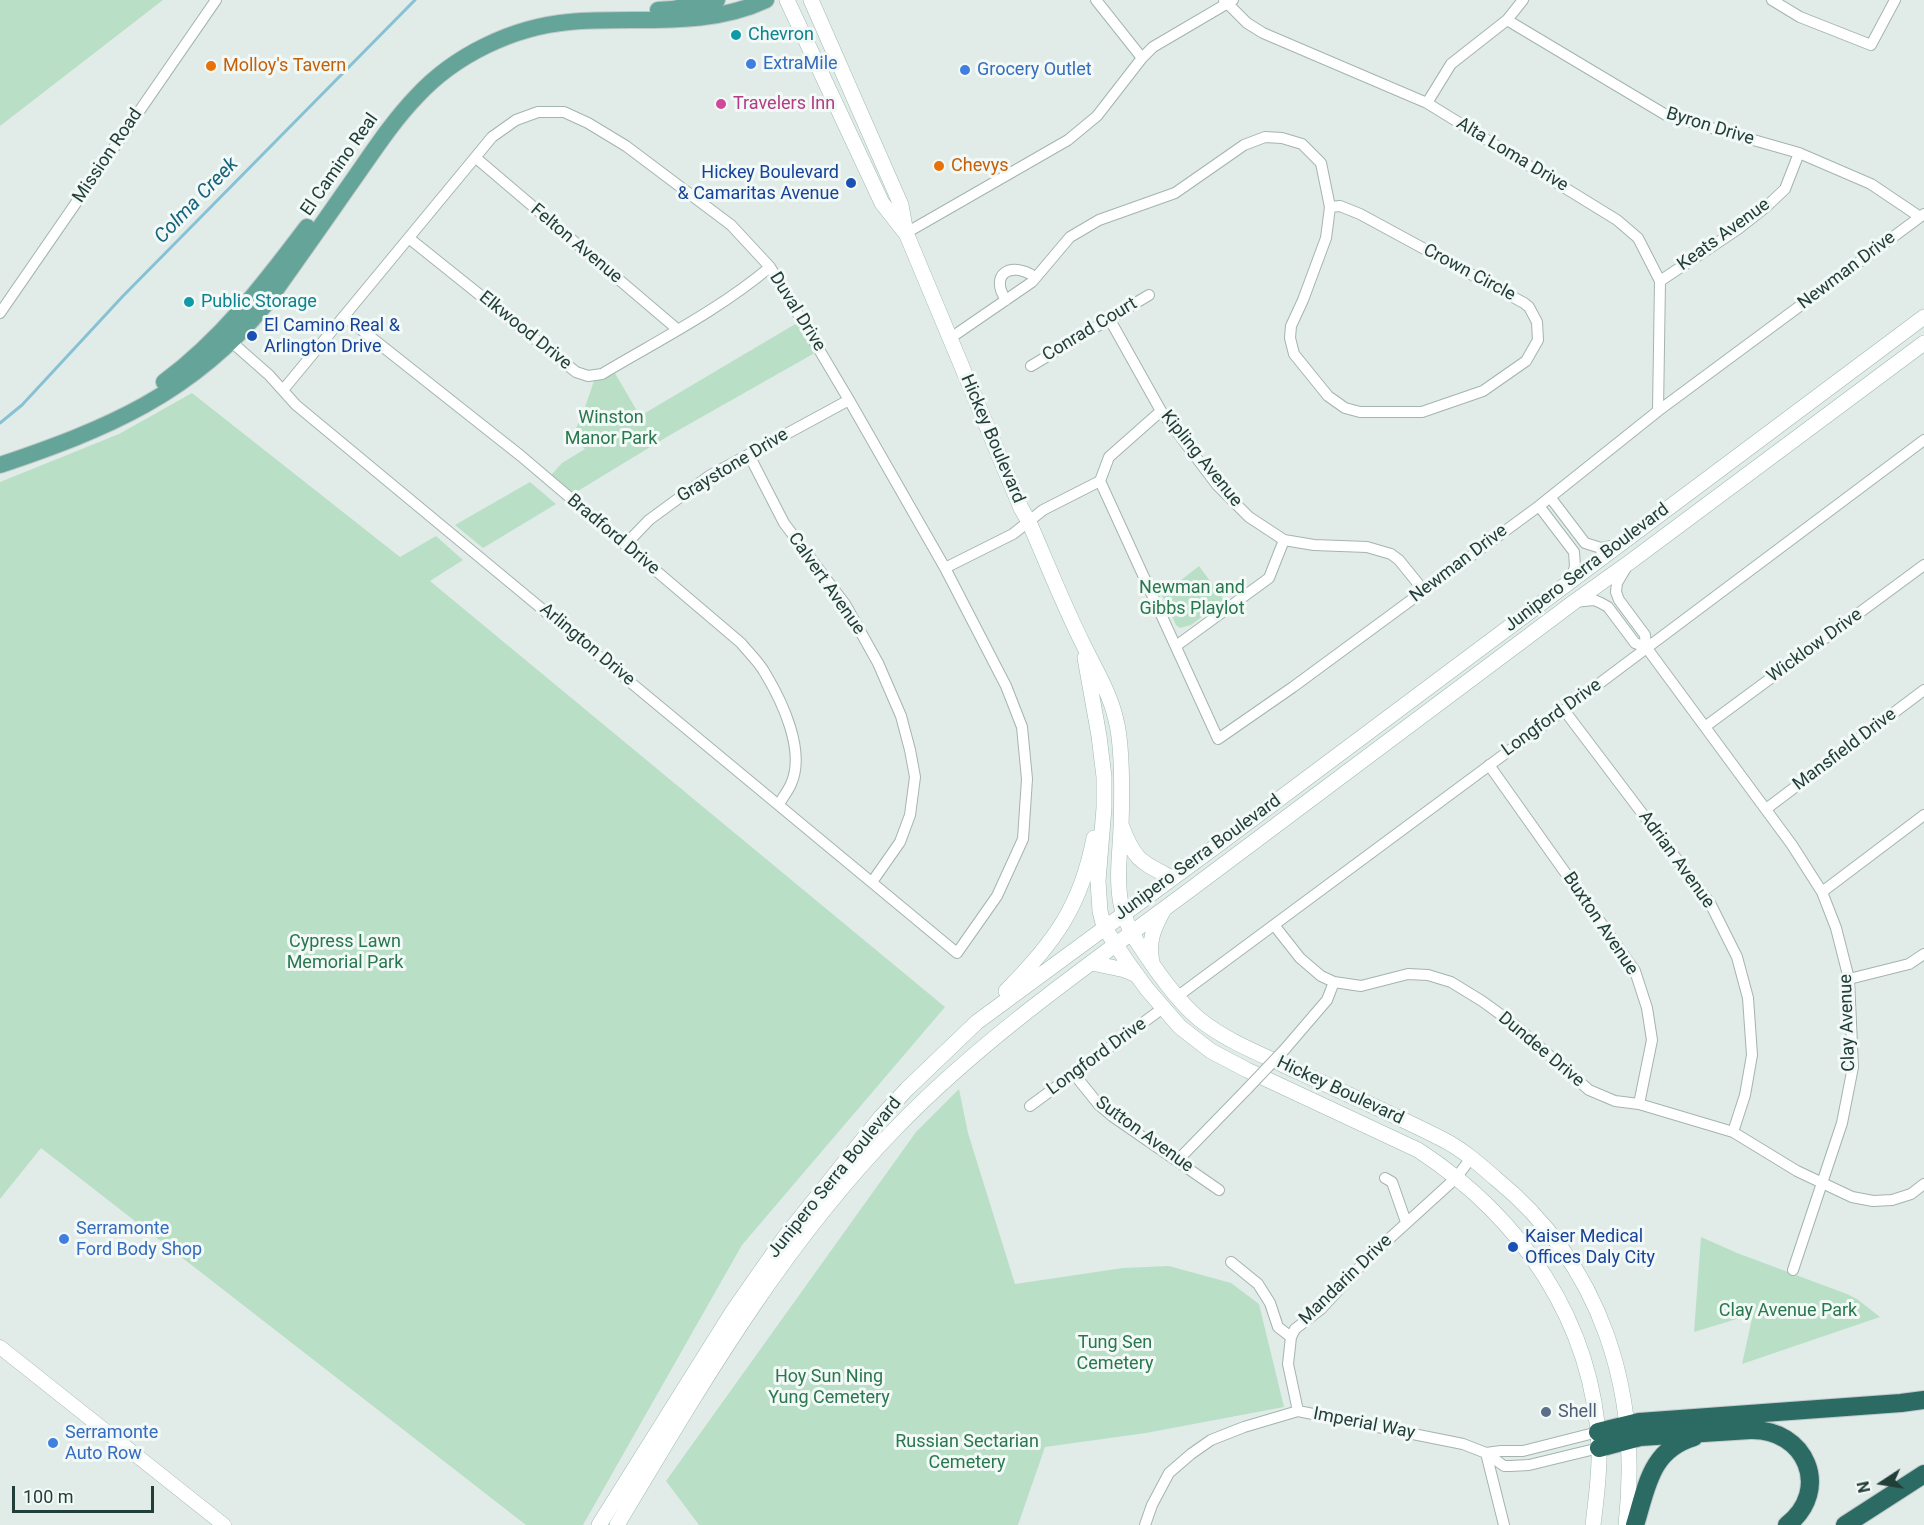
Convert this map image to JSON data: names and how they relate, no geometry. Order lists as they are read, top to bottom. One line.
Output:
{"streets":{"main road":["El Camino Real","Hickey Boulevard","Junipero Serra Boulevard"],"street":["Byron Drive","Alta Loma Drive","Mission Road","Keats Avenue","Felton Avenue","Newman Drive","Crown Circle","Duval Drive","Conrad Court","Elkwood Drive","Kipling Avenue","Graystone Drive","Bradford Drive","Calvert Avenue","Arlington Drive","Wicklow Drive","Longford Drive","Mansfield Drive","Adrian Avenue","Buxton Avenue","Clay Avenue","Dundee Drive","Sutton Avenue","Mandarin Drive","Imperial Way"]},"crossings":[["Byron Drive","Keats Avenue"],["Byron Drive","Newman Drive"],["Alta Loma Drive","Keats Avenue"],["Alta Loma Drive","Newman Drive"],["El Camino Real","Arlington Drive"],["Felton Avenue","Duval Drive"],["Felton Avenue","Elkwood Drive"],["Newman Drive","Kipling Avenue"],["Crown Circle","Hickey Boulevard"],["Duval Drive","Elkwood Drive"],["Duval Drive","Graystone Drive"],["Duval Drive","Bradford Drive"],["Duval Drive","Arlington Drive"],["Conrad Court","Kipling Avenue"],["Hickey Boulevard","Junipero Serra Boulevard"],["Hickey Boulevard","Longford Drive"],["Hickey Boulevard","Mandarin Drive"],["Hickey Boulevard","Imperial Way"],["Graystone Drive","Bradford Drive"],["Graystone Drive","Calvert Avenue"],["Bradford Drive","Arlington Drive"],["Junipero Serra Boulevard","Clay Avenue"],["Calvert Avenue","Arlington Drive"],["Wicklow Drive","Clay Avenue"],["Longford Drive","Adrian Avenue"],["Longford Drive","Buxton Avenue"],["Longford Drive","Clay Avenue"],["Longford Drive","Dundee Drive"],["Longford Drive","Sutton Avenue"],["Mansfield Drive","Clay Avenue"],["Adrian Avenue","Dundee Drive"],["Buxton Avenue","Dundee Drive"],["Clay Avenue","Dundee Drive"],["Mandarin Drive","Imperial Way"]],"water":["Colma Creek"],"parks":["Winston Manor Park","Newman and Gibbs Playlot","Cypress Lawn Memorial Park","Clay Avenue Park","Tung Sen Cemetery","Hoy Sun Ning Yung Cemetery","Russian Sectarian Cemetery"],"places":["Chevron","ExtraMile","Molloy's Tavern","Grocery Outlet","Travelers Inn","Chevys","Hickey Boulevard & Camaritas Avenue","Public Storage","El Camino Real & Arlington Drive","Serramonte Ford Body Shop","Kaiser Medical Offices Daly City","Shell","Serramonte Auto Row"],"scale_bar":"100 m","north":"left"}
